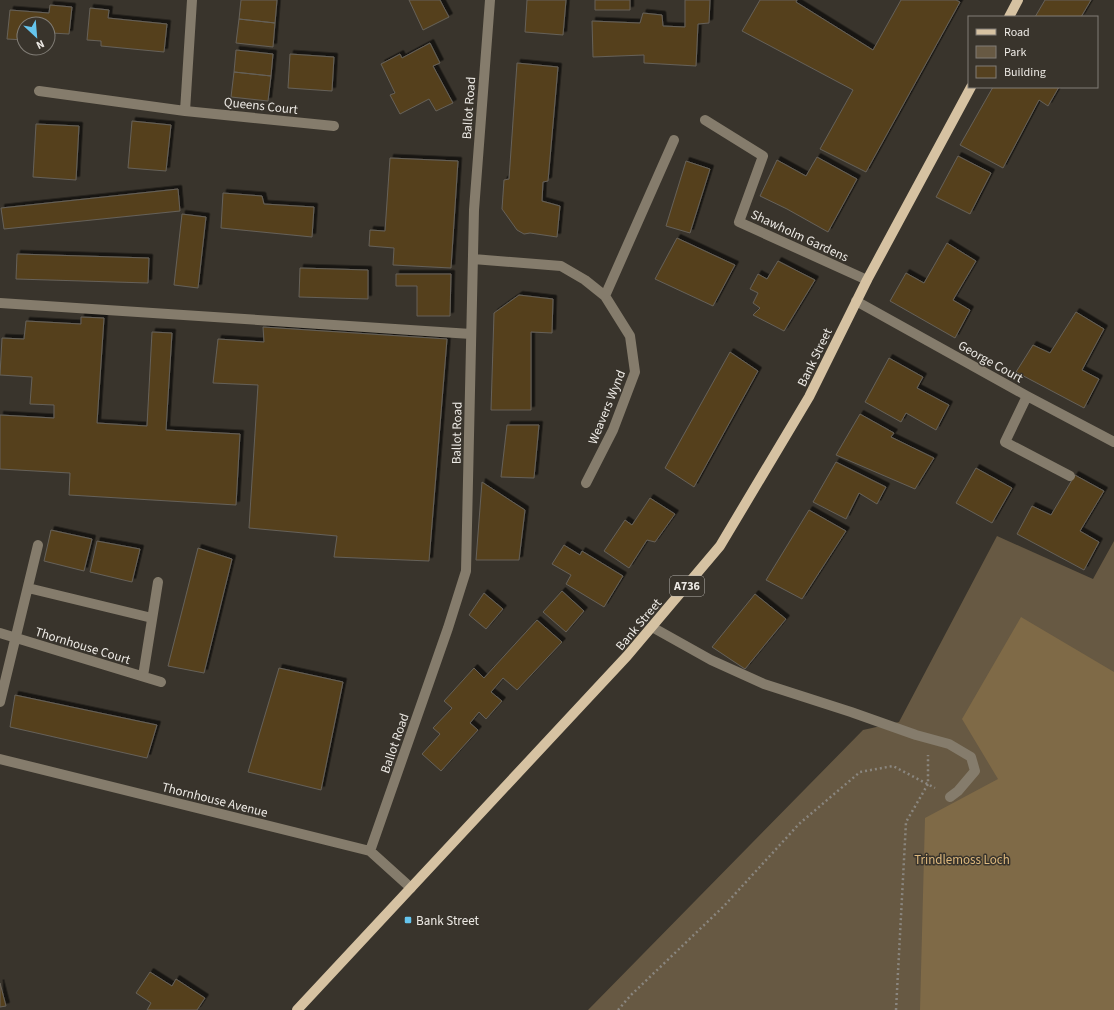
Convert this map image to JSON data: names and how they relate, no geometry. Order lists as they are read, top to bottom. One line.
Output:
{"streets":{"main road":["Bank Street","A736"],"street":["Queens Court","Ballot Road","Shawholm Gardens","George Court","Weavers Wynd","Thornhouse Court","Thornhouse Avenue"]},"crossings":[["Ballot Road","Weavers Wynd"],["Ballot Road","Thornhouse Avenue"],["Shawholm Gardens","Bank Street"],["Bank Street","George Court"],["Bank Street","Thornhouse Avenue"]],"parks":["Trindlemoss Loch"],"places":{"transit":["Bank Street"]},"legend":["Road","Park","Building"],"north":"bottom right"}
